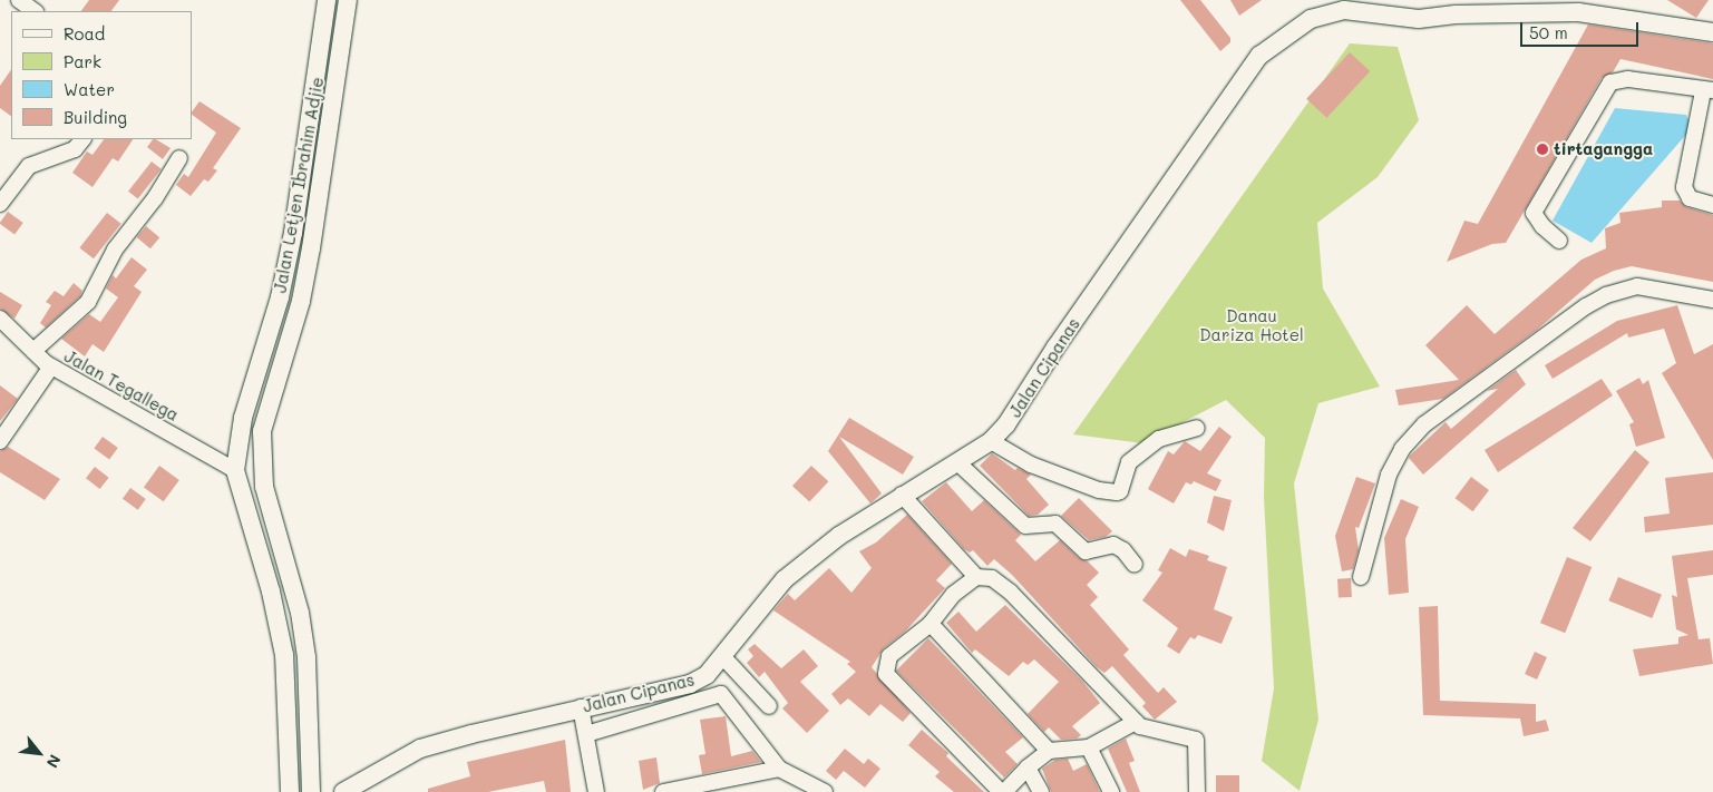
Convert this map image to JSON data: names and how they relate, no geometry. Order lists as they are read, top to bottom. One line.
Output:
{"streets":{"street":["Jalan Letjen Ibrahim Adjie","Jalan Cipanas","Jalan Tegallega"]},"crossings":[["Jalan Letjen Ibrahim Adjie","Jalan Tegallega"]],"parks":["Danau Dariza Hotel"],"places":["tirtagangga"],"legend":["Road","Park","Water","Building"],"scale_bar":"50 m","north":"bottom right"}
